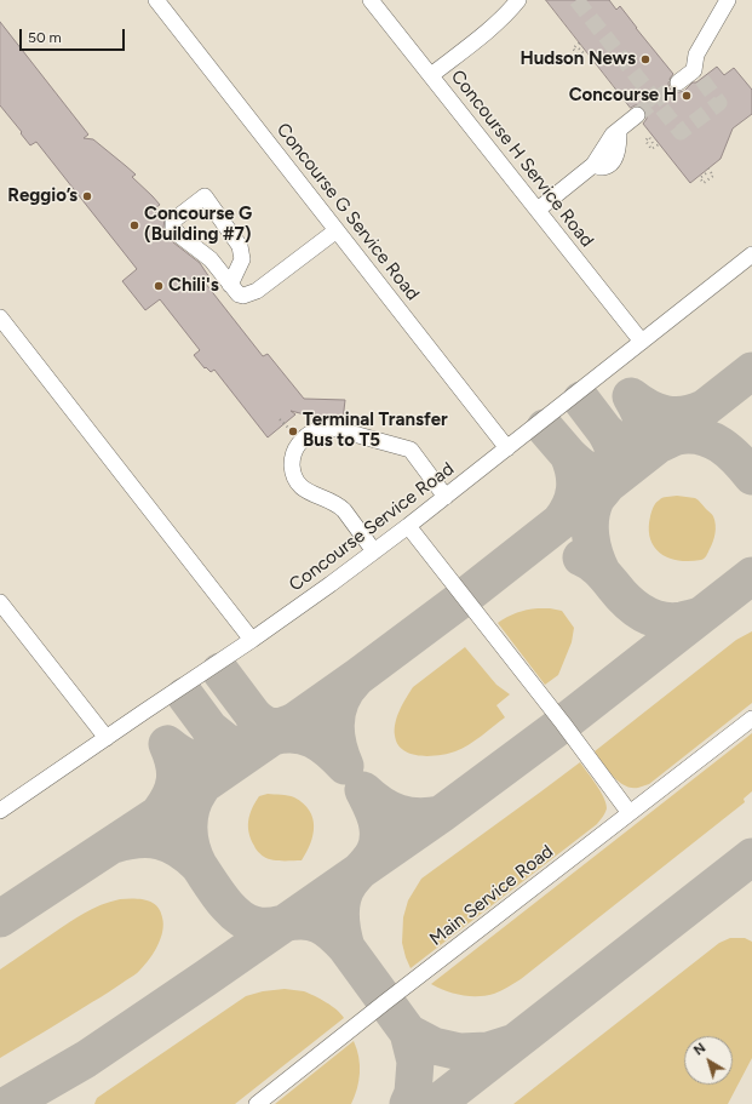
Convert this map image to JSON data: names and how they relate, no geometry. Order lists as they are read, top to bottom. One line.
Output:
{"streets":{"lane":["Concourse H Service Road","Concourse G Service Road","Concourse Service Road","Main Service Road"]},"crossings":[["Concourse H Service Road","Concourse Service Road"],["Concourse G Service Road","Concourse Service Road"]],"places":["Hudson News","Concourse H","Reggio’s","Concourse G (Building #7)","Chili's","Terminal Transfer Bus to T5"],"scale_bar":"50 m","north":"top left"}
